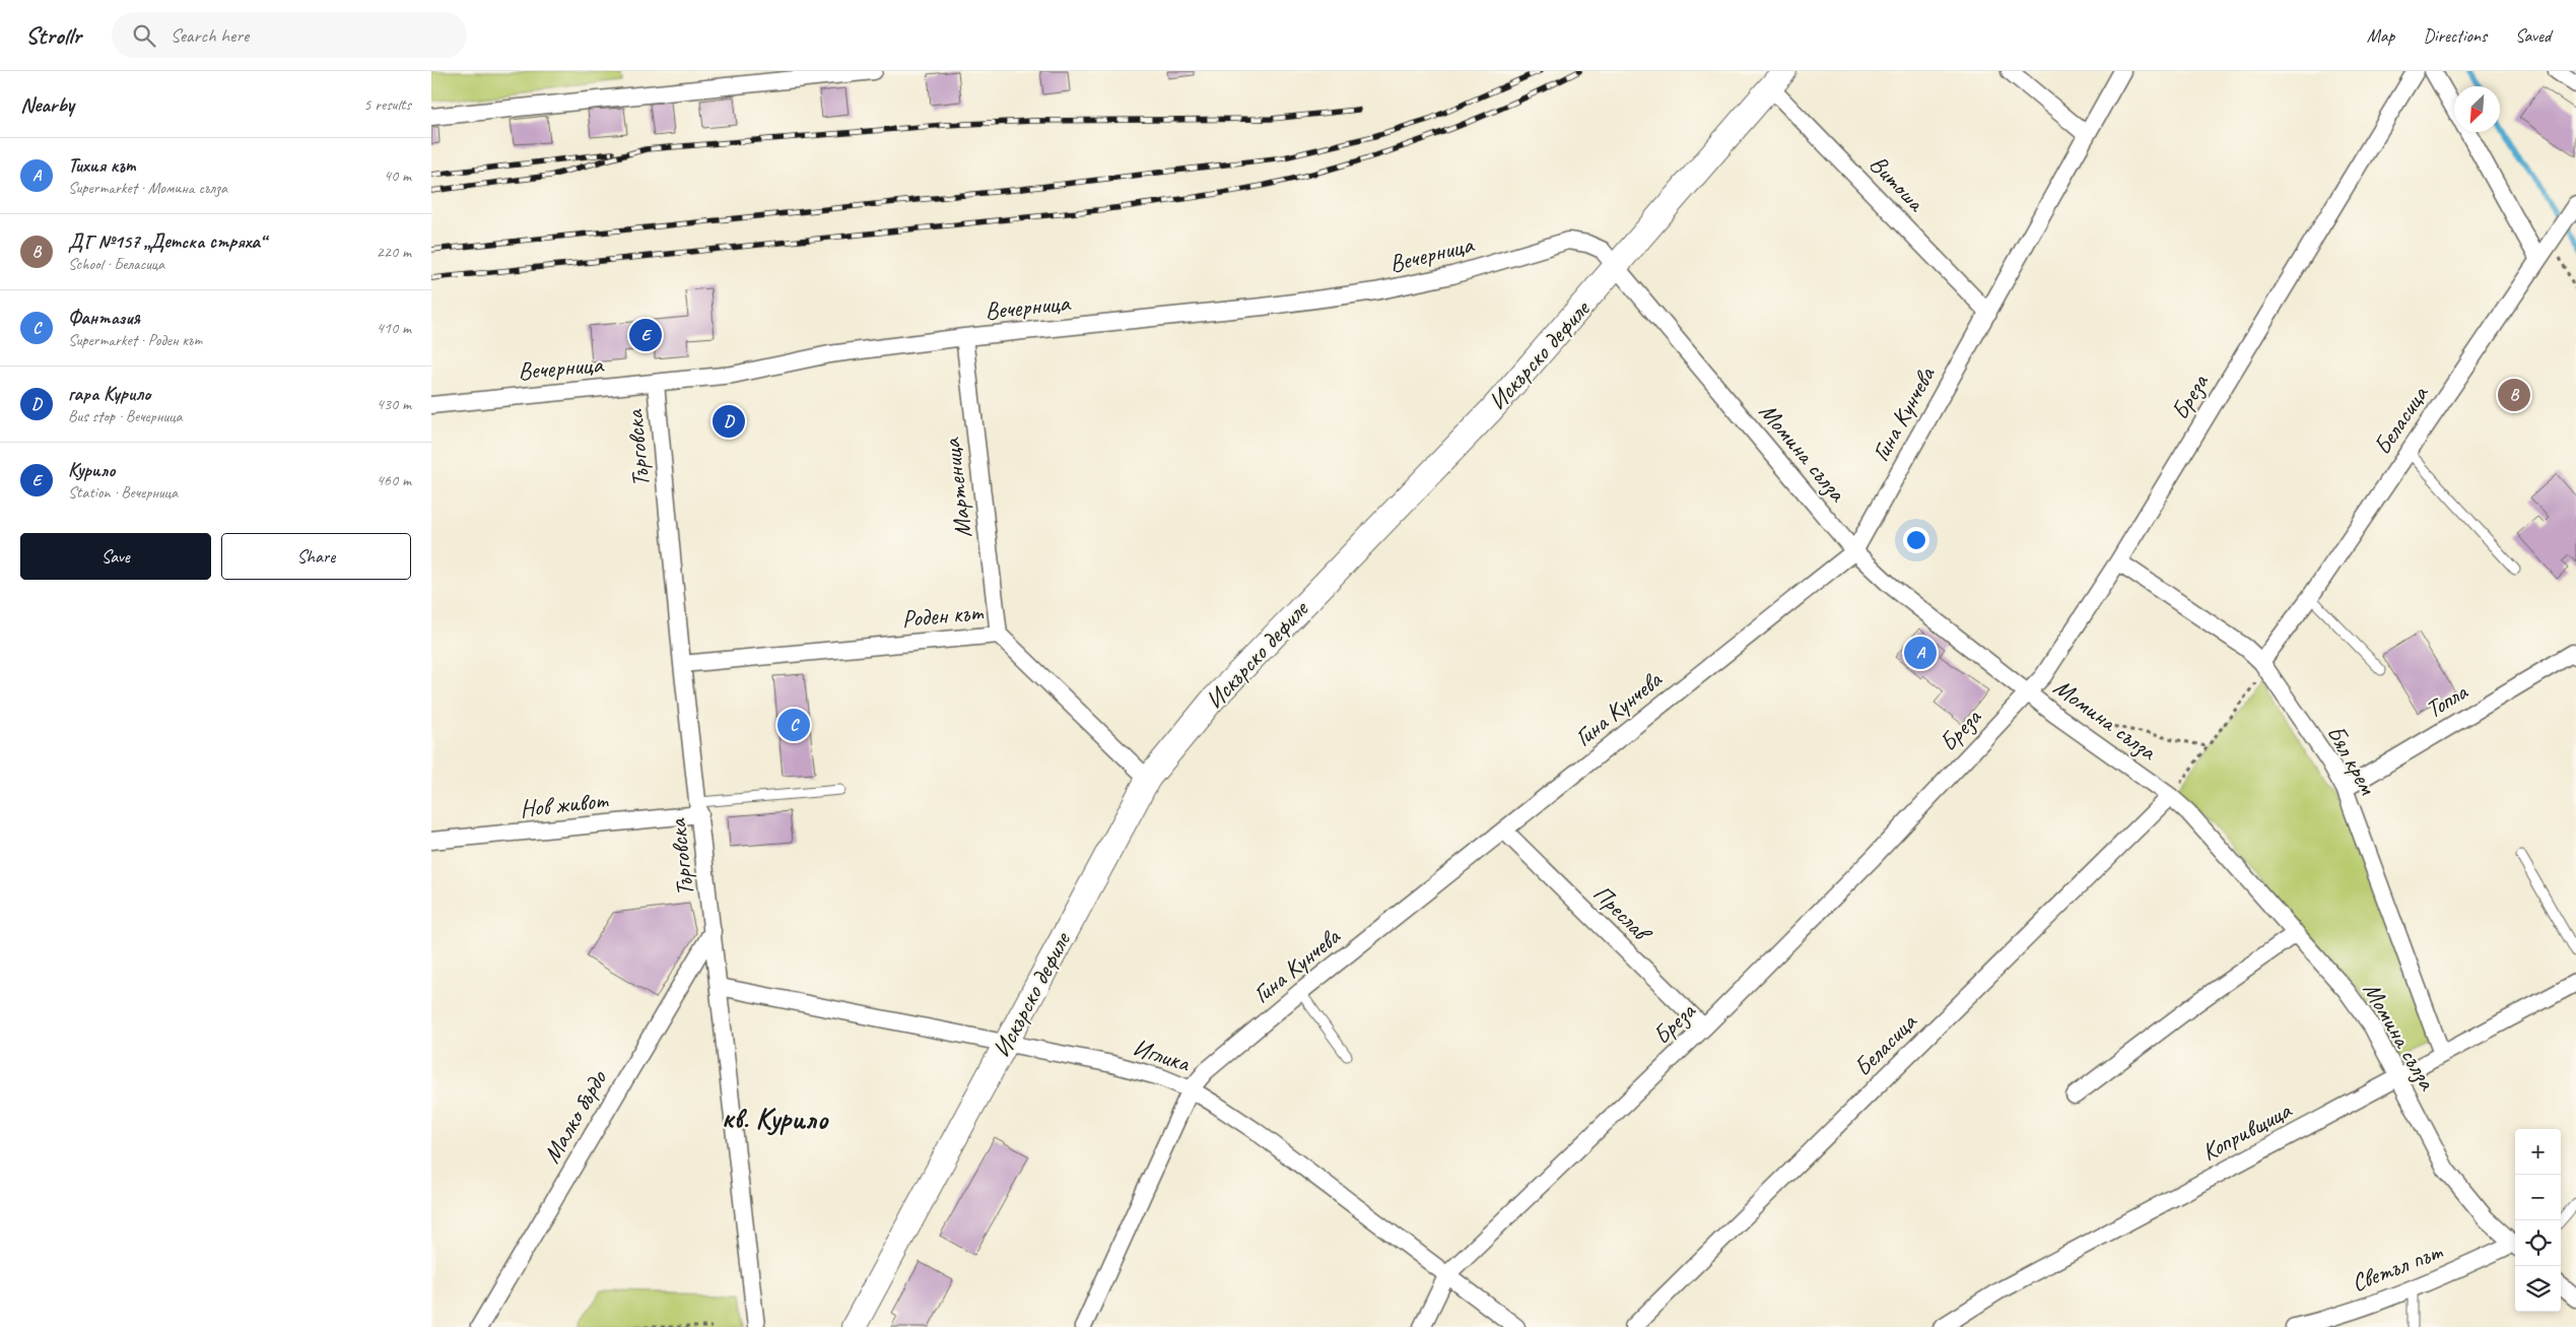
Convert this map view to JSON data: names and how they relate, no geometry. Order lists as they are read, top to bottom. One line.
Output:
{"streets":{"main road":["Искърско дефиле"],"street":["Витоша","Вечерница","Бреза","Гина Кунчева","Беласица","Търговска","Момина сълза","Мартеница","Роден кът","Топла","Бял крем","Нов живот","Преслав","Иглика","Малко бърдо","Копривщица","Светъл път"]},"crossings":[["Витоша","Искърско дефиле"],["Витоша","Гина Кунчева"],["Вечерница","Искърско дефиле"],["Вечерница","Търговска"],["Вечерница","Момина сълза"],["Вечерница","Мартеница"],["Искърско дефиле","Момина сълза"],["Искърско дефиле","Роден кът"],["Искърско дефиле","Иглика"],["Бреза","Момина сълза"],["Бреза","Бял крем"],["Бреза","Преслав"],["Бреза","Иглика"],["Гина Кунчева","Момина сълза"],["Гина Кунчева","Преслав"],["Гина Кунчева","Иглика"],["Беласица","Момина сълза"],["Беласица","Бял крем"],["Търговска","Роден кът"],["Търговска","Нов живот"],["Търговска","Иглика"],["Търговска","Малко бърдо"],["Момина сълза","Копривщица"],["Мартеница","Роден кът"],["Топла","Бял крем"],["Бял крем","Копривщица"]],"districts":["кв. Курило"],"north":"bottom left","page":{"header":"Strollr","search":"Search here","nav":["Map","Directions","Saved"],"heading":["Nearby","5 results"],"list":[{"mark":"A","name":"Тихия кът","note":"Supermarket · Момина сълза","value":"40 m"},{"mark":"B","name":"ДГ №157 „Детска стряха“","note":"School · Беласица","value":"220 m"},{"mark":"C","name":"Фантазия","note":"Supermarket · Роден кът","value":"410 m"},{"mark":"D","name":"гара Курило","note":"Bus stop · Вечерница","value":"430 m"},{"mark":"E","name":"Курило","note":"Station · Вечерница","value":"460 m"}],"pins":["E","B","D","A","C"],"buttons":["Save","Share"],"map_buttons":["+","−"]}}
